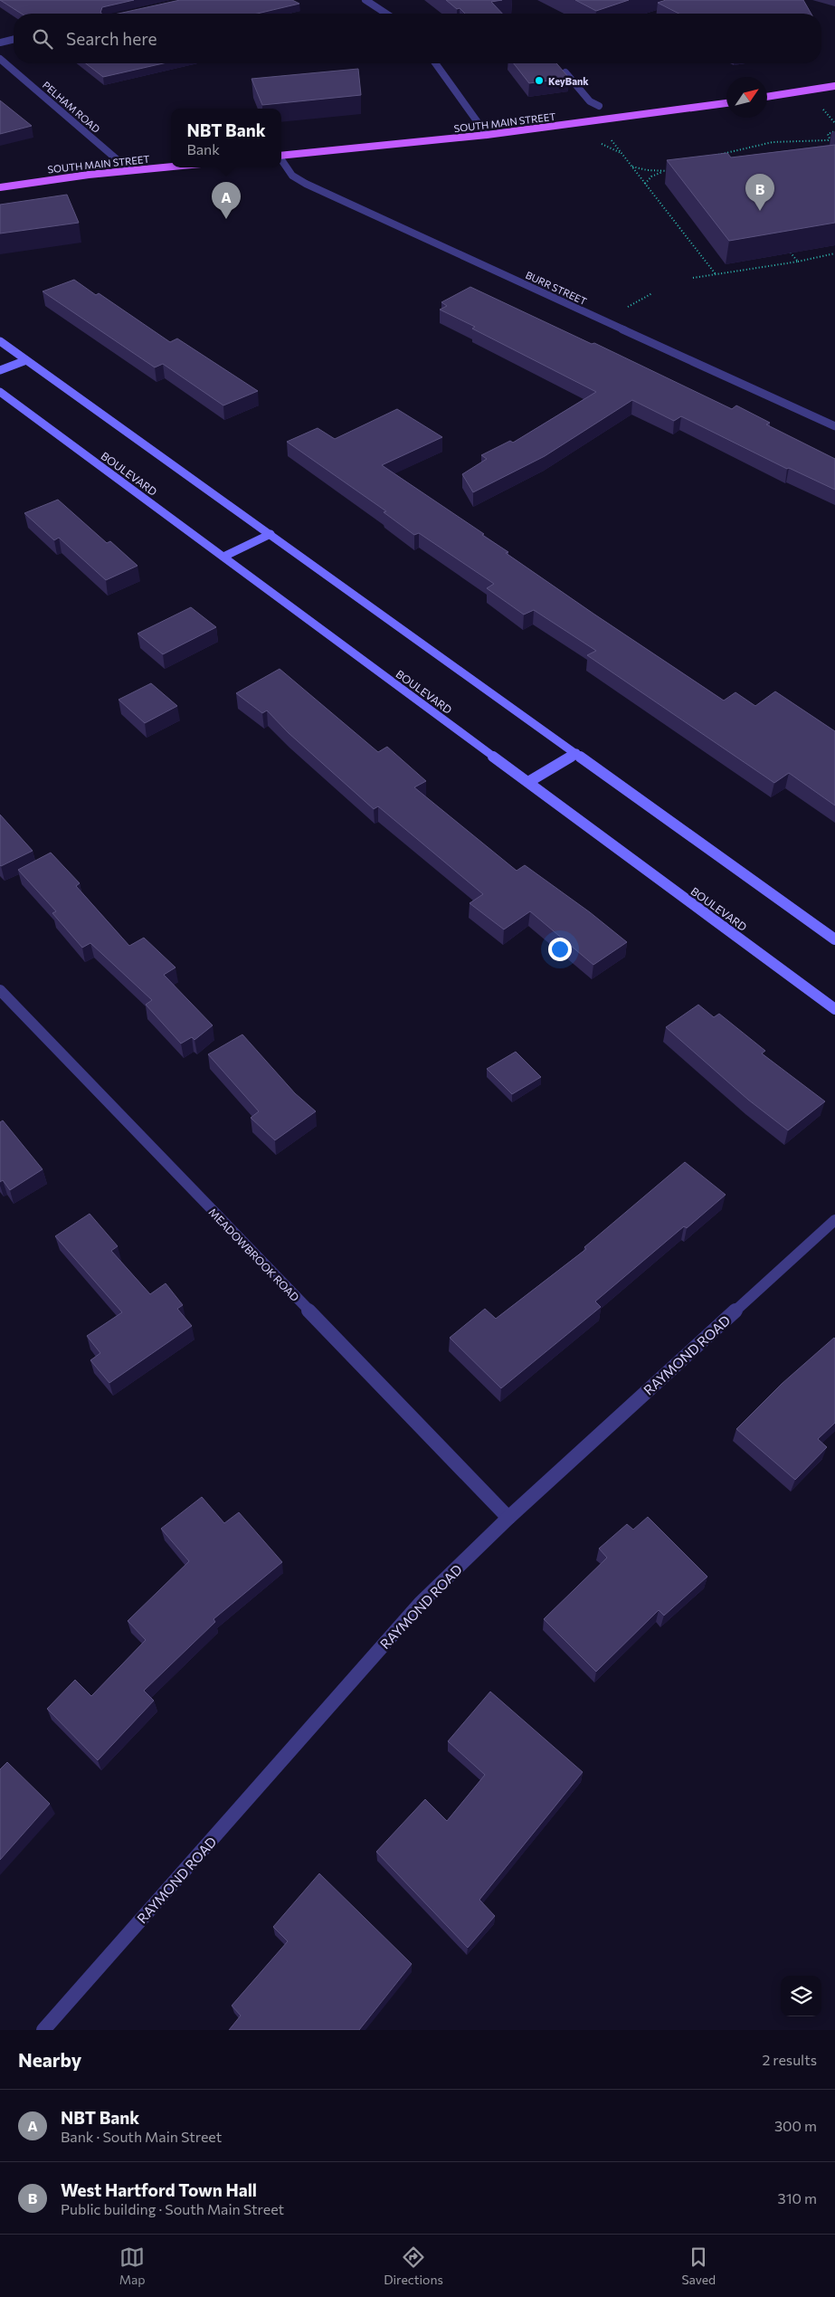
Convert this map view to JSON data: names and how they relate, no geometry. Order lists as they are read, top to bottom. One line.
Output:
{"streets":{"main road":["SOUTH MAIN STREET","BOULEVARD"],"street":["PELHAM ROAD","BURR STREET","MEADOWBROOK ROAD","RAYMOND ROAD"]},"crossings":[["PELHAM ROAD","SOUTH MAIN STREET"],["MEADOWBROOK ROAD","RAYMOND ROAD"]],"places":["KeyBank"],"north":"top right","page":{"search":"Search here","popup":["NBT Bank","Bank"],"pins":["B","A"],"heading":["Nearby","2 results"],"list":[{"mark":"A","name":"NBT Bank","note":"Bank · South Main Street","value":"300 m"},{"mark":"B","name":"West Hartford Town Hall","note":"Public building · South Main Street","value":"310 m"}],"nav":["Map","Directions","Saved"]}}
